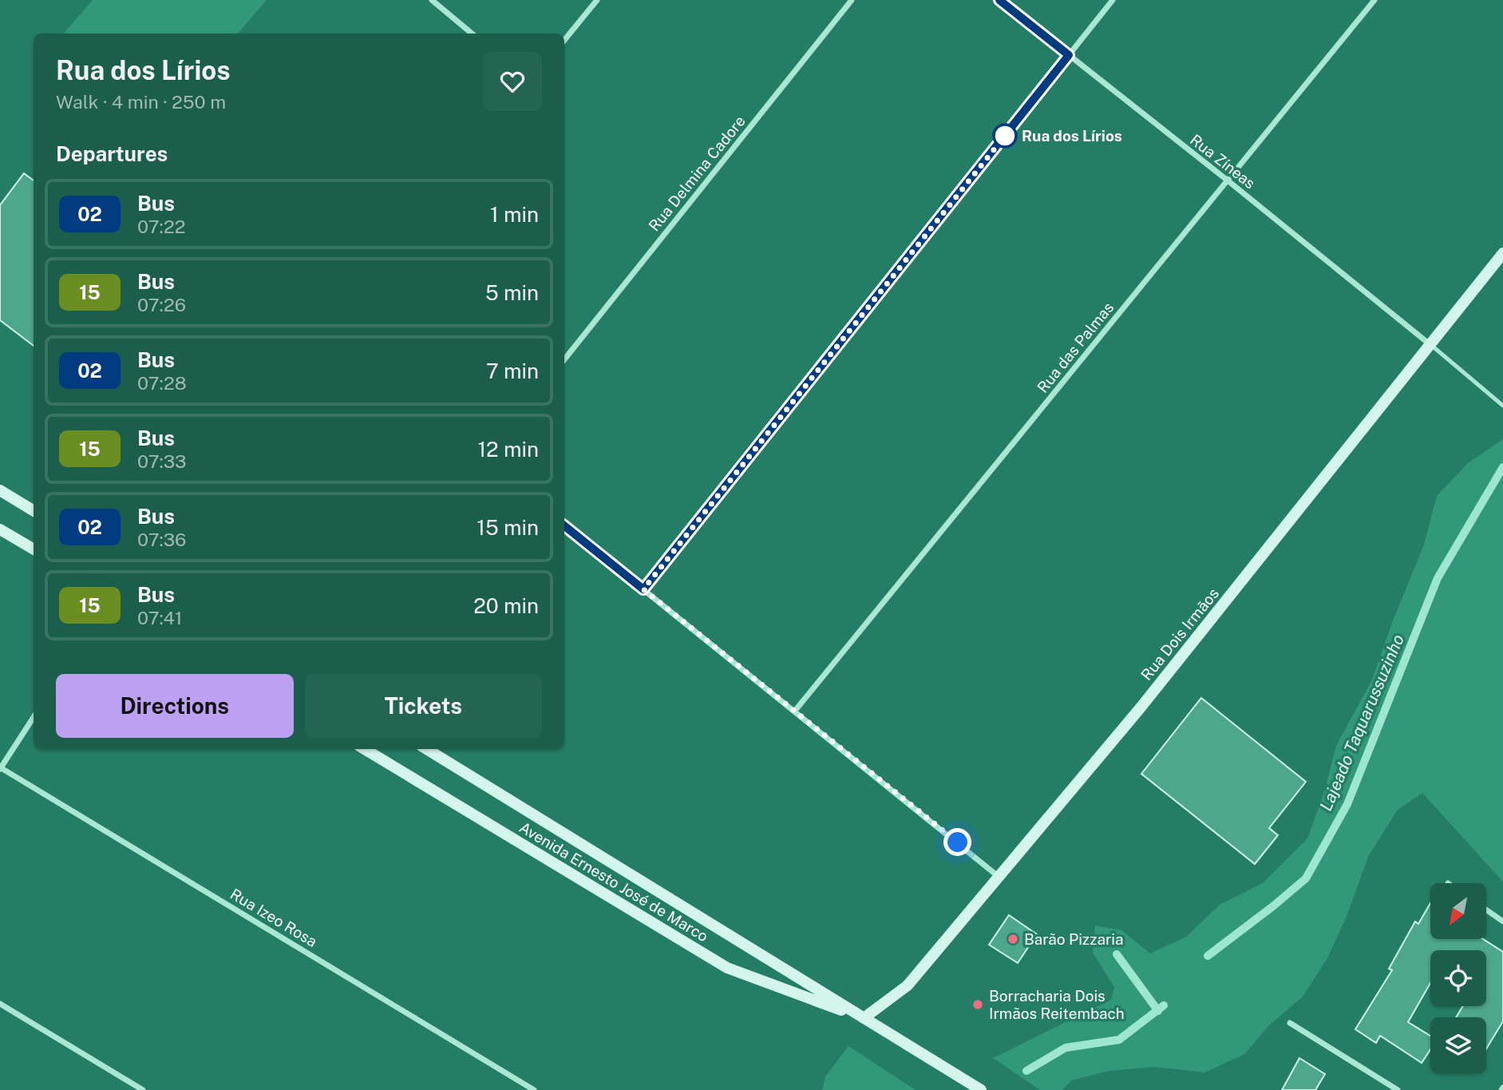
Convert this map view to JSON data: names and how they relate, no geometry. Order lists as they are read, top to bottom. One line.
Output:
{"streets":{"main road":["Rua Dois Irmãos","Avenida Ernesto José de Marco"],"street":["Rua Zíneas","Rua Delmina Cadore","Rua das Palmas","Rua Izeo Rosa"]},"crossings":[["Rua Zíneas","Rua das Palmas"],["Rua Zíneas","Rua Dois Irmãos"],["Rua Dois Irmãos","Avenida Ernesto José de Marco"]],"water":["Lajeado Taquarussuzinho"],"places":["Rua dos Lírios","Barão Pizzaria","Borracharia Dois Irmãos Reitembach"],"lines":["bus line 02"],"north":"bottom left","page":{"heading":[["Rua dos Lírios","Walk · 4 min · 250 m"],"Departures"],"list":[{"mark":"02","name":"Bus","note":"07:22","value":"1 min"},{"mark":"15","name":"Bus","note":"07:26","value":"5 min"},{"mark":"02","name":"Bus","note":"07:28","value":"7 min"},{"mark":"15","name":"Bus","note":"07:33","value":"12 min"},{"mark":"02","name":"Bus","note":"07:36","value":"15 min"},{"mark":"15","name":"Bus","note":"07:41","value":"20 min"}],"buttons":["Directions","Tickets"]}}
